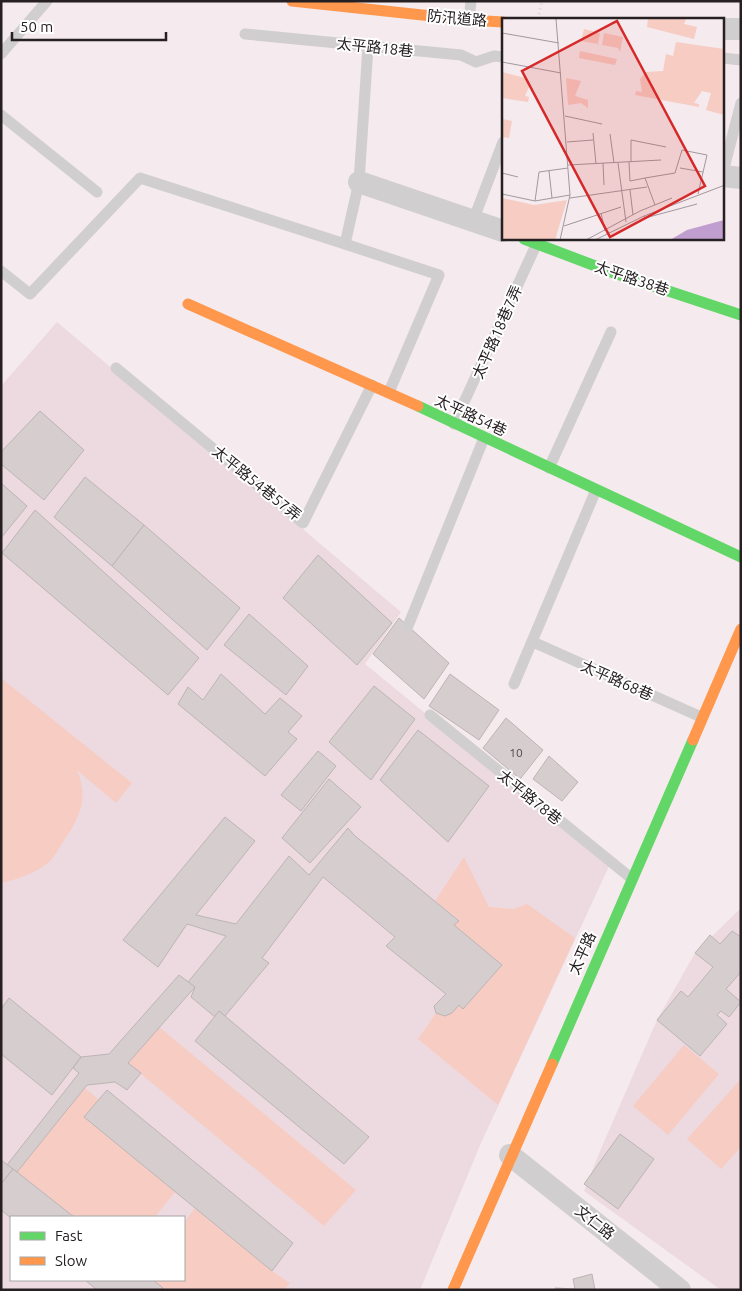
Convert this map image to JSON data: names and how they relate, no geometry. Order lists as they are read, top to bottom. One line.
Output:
{"streets":{"street":["防汛道路","太平路38巷","太平路54巷","太平路","文仁路"],"lane":["太平路18巷","太平路18巷7弄","太平路54巷57弄","太平路68巷","太平路78巷"]},"crossings":[["太平路38巷","太平路18巷7弄"],["太平路18巷7弄","太平路54巷"],["太平路54巷","太平路54巷57弄"],["太平路68巷","太平路"],["太平路78巷","太平路"],["太平路","文仁路"]],"house_numbers":["10"],"legend":["Fast","Slow"],"scale_bar":"50 m"}
